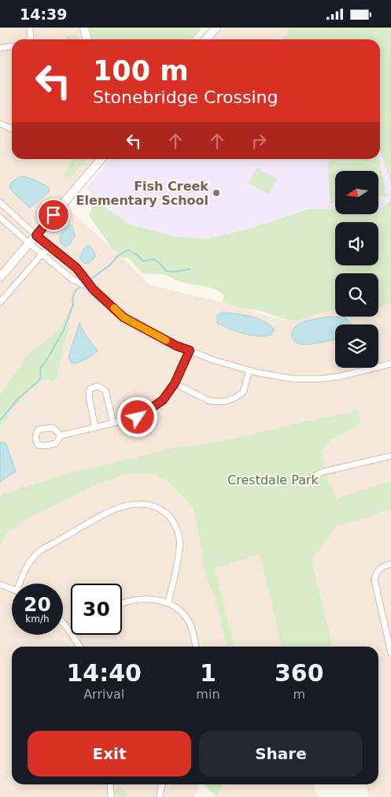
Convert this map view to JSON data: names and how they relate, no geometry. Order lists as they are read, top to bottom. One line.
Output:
{"parks":["Crestdale Park"],"places":["Fish Creek Elementary School"],"north":"left","page":{"status":"14:39","turn":["100 m","Stonebridge Crossing"],"speed":"20 km/h","limit":"30","eta":["14:40","Arrival","1","min","360","m"],"buttons":["Exit","Share"]}}
